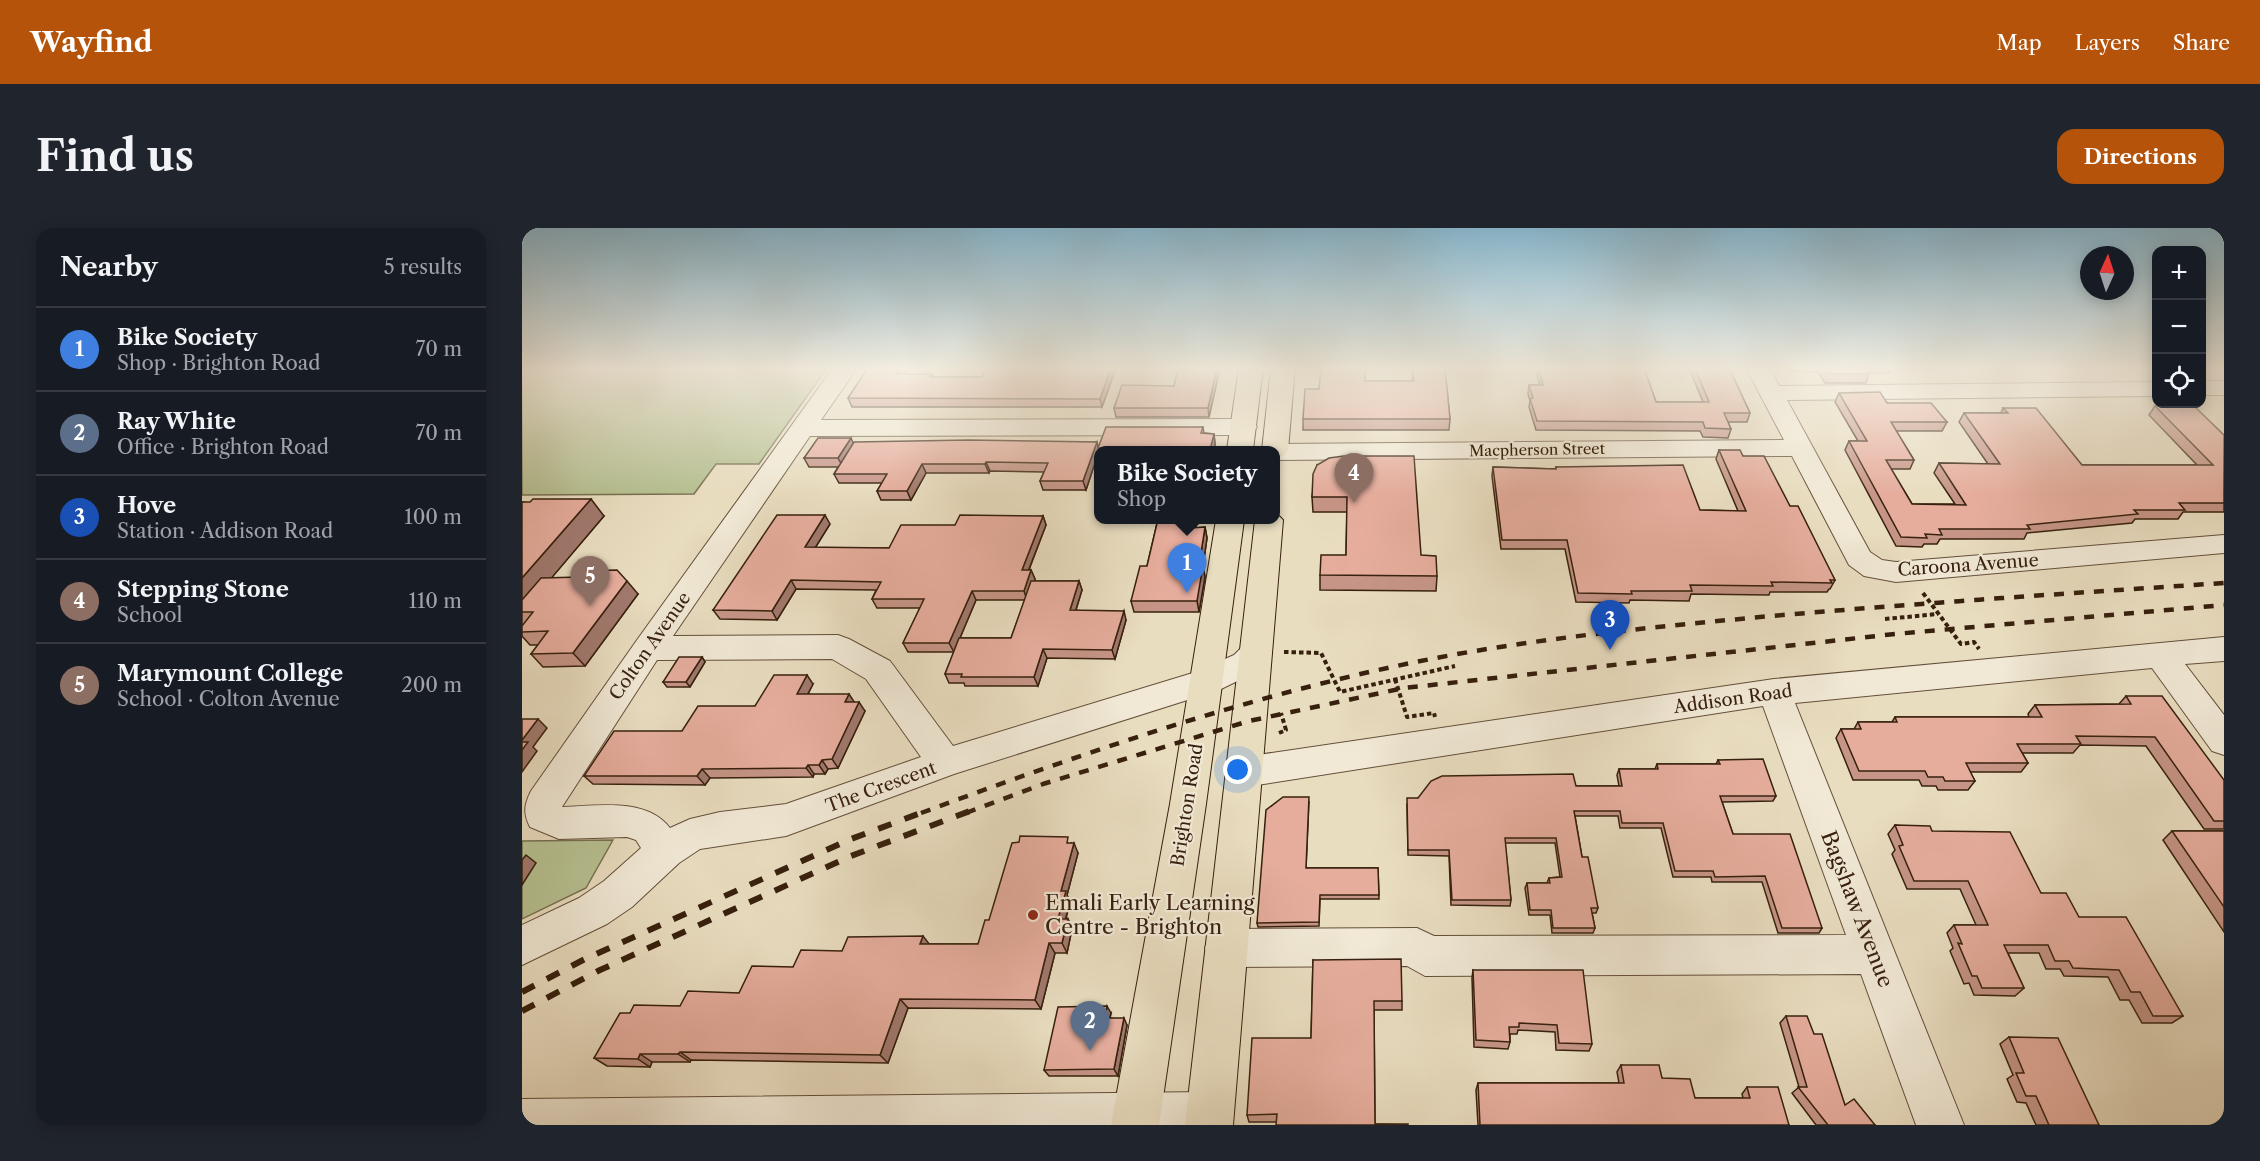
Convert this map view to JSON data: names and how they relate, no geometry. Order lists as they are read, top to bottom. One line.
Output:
{"streets":{"main road":["Brighton Road"],"street":["Macpherson Street","Caroona Avenue","Colton Avenue","Addison Road","The Crescent","Bagshaw Avenue"]},"crossings":[["Macpherson Street","Caroona Avenue"],["Colton Avenue","The Crescent"],["Addison Road","Bagshaw Avenue"],["The Crescent","Brighton Road"]],"places":["Emali Early Learning Centre - Brighton"],"north":"top","page":{"header":"Wayfind","nav":["Map","Layers","Share"],"buttons":"Directions","title":"Find us","heading":["Nearby","5 results"],"map_buttons":["+","−"],"list":[{"mark":"1","name":"Bike Society","note":"Shop · Brighton Road","value":"70 m"},{"mark":"2","name":"Ray White","note":"Office · Brighton Road","value":"70 m"},{"mark":"3","name":"Hove","note":"Station · Addison Road","value":"100 m"},{"mark":"4","name":"Stepping Stone","note":"School","value":"110 m"},{"mark":"5","name":"Marymount College","note":"School · Colton Avenue","value":"200 m"}],"popup":["Bike Society","Shop"],"pins":["4","1","5","3","2"]}}
